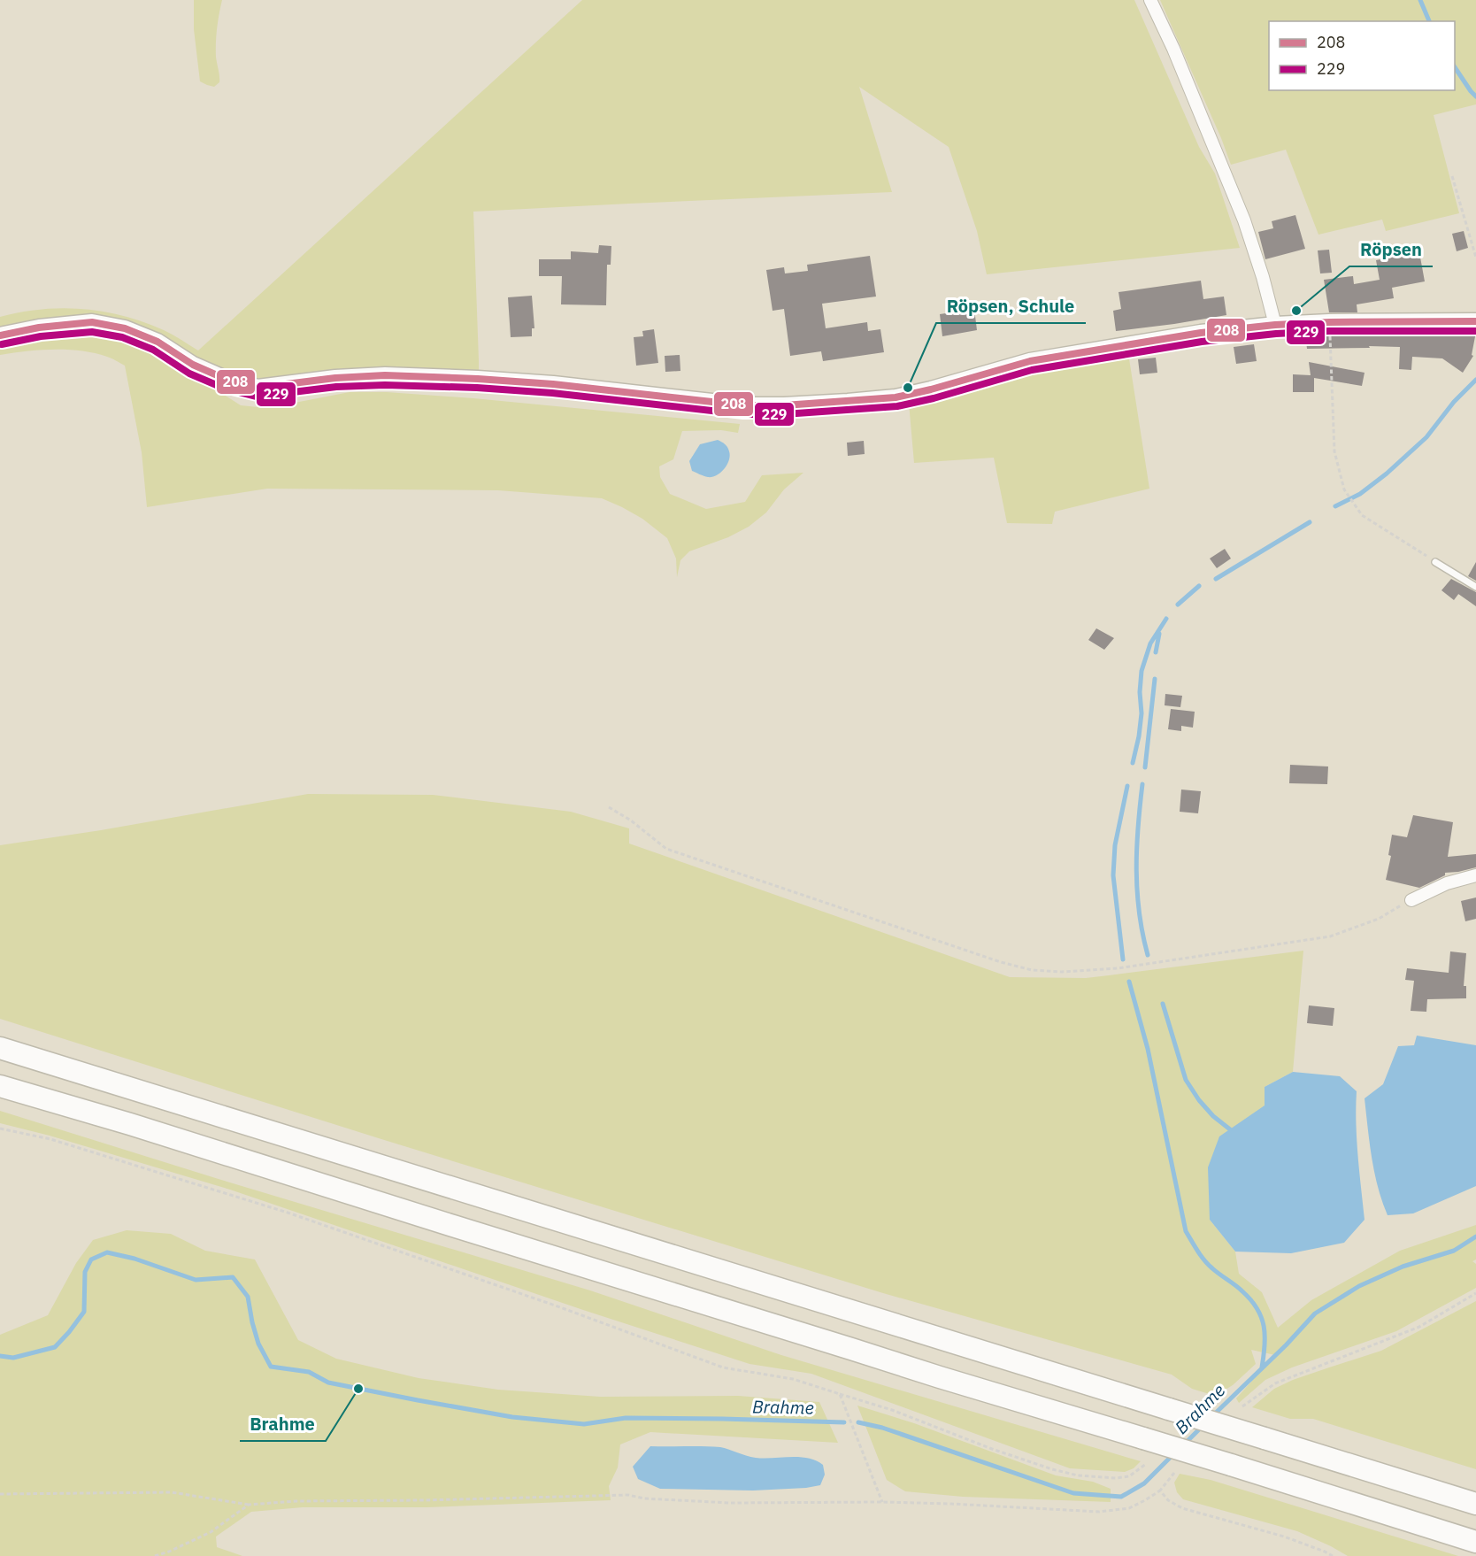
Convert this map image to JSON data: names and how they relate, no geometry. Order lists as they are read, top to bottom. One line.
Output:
{"water":["Brahme"],"places":["Röpsen","Röpsen, Schule","Brahme"],"lines":["transit line 208","transit line 229"],"legend":["208","229"]}
